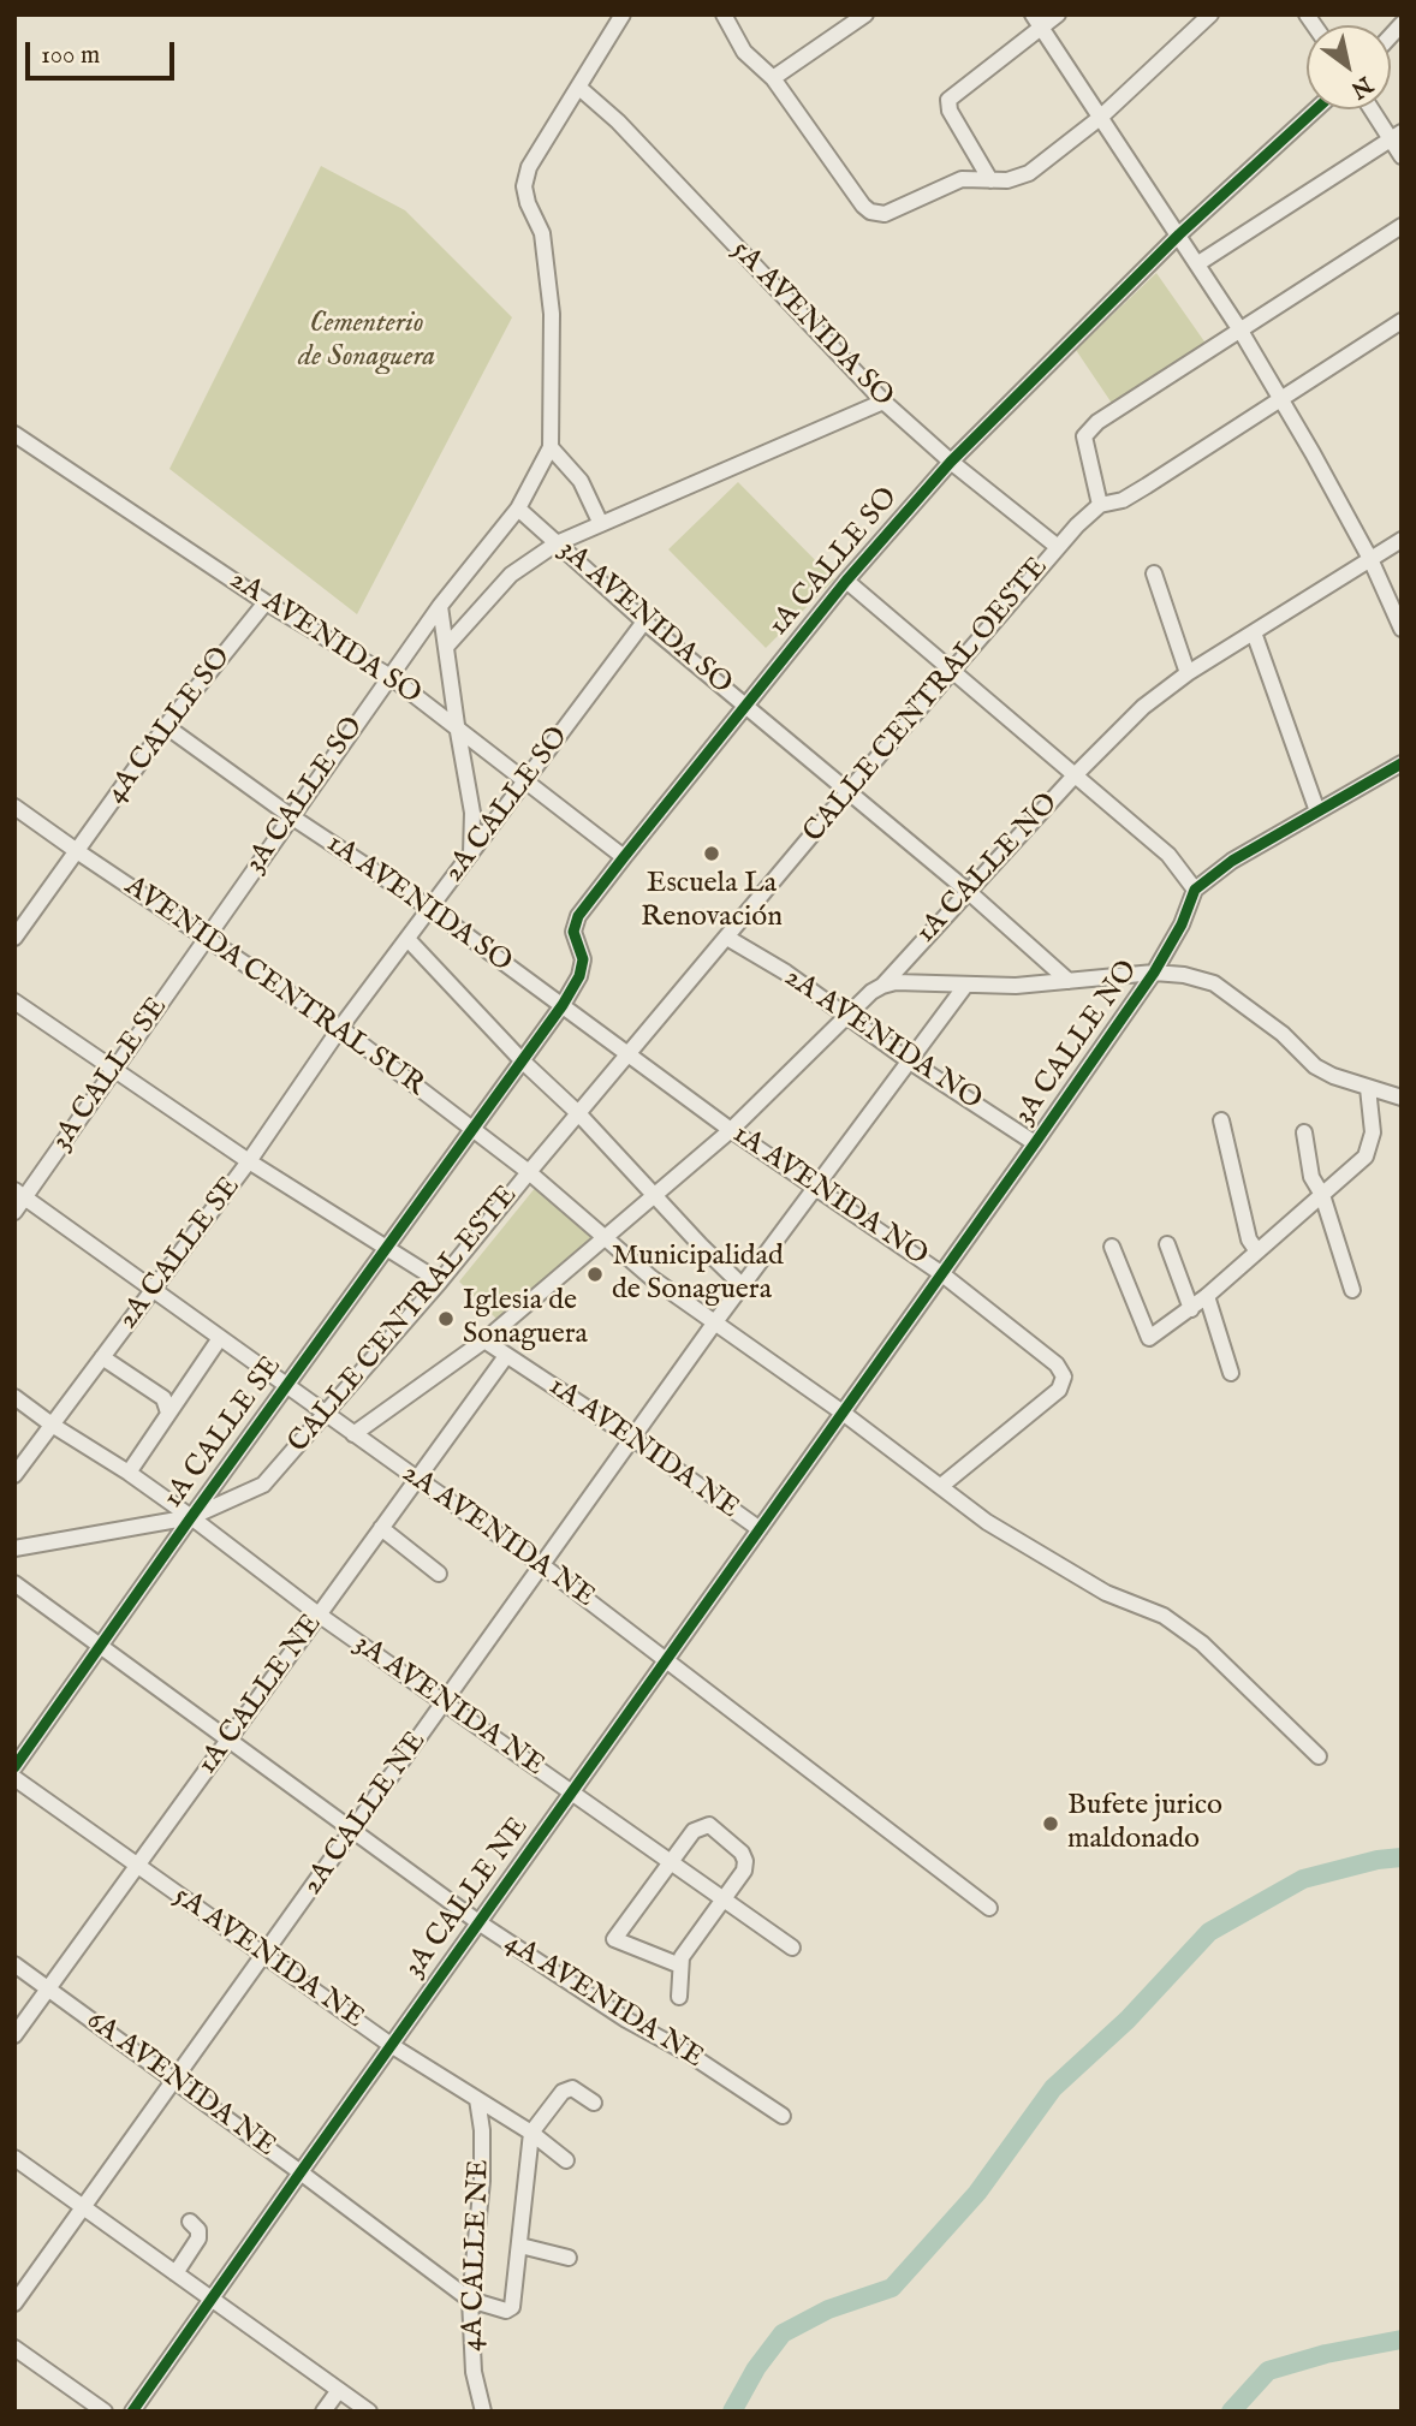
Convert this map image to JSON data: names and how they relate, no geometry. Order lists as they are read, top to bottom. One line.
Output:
{"streets":{"street":["5A AVENIDA SO","1A CALLE SO","3A AVENIDA SO","2A AVENIDA SO","CALLE CENTRAL OESTE","4A CALLE SO","3A CALLE SO","2A CALLE SO","1A CALLE NO","1A AVENIDA SO","AVENIDA CENTRAL SUR","2A AVENIDA NO","3A CALLE NO","3A CALLE SE","1A AVENIDA NO","2A CALLE SE","CALLE CENTRAL ESTE","1A CALLE SE","1A AVENIDA NE","2A AVENIDA NE","1A CALLE NE","3A AVENIDA NE","2A CALLE NE","3A CALLE NE","5A AVENIDA NE","4A AVENIDA NE","6A AVENIDA NE","4A CALLE NE"]},"crossings":[["5A AVENIDA SO","1A CALLE SO"],["5A AVENIDA SO","CALLE CENTRAL OESTE"],["1A CALLE SO","3A AVENIDA SO"],["1A CALLE SO","2A AVENIDA SO"],["1A CALLE SO","1A AVENIDA SO"],["1A CALLE SO","AVENIDA CENTRAL SUR"],["1A CALLE SO","1A CALLE SE"],["3A AVENIDA SO","CALLE CENTRAL OESTE"],["3A AVENIDA SO","3A CALLE SO"],["3A AVENIDA SO","2A CALLE SO"],["3A AVENIDA SO","1A CALLE NO"],["2A AVENIDA SO","4A CALLE SO"],["2A AVENIDA SO","3A CALLE SO"],["2A AVENIDA SO","2A CALLE SO"],["CALLE CENTRAL OESTE","1A AVENIDA SO"],["CALLE CENTRAL OESTE","AVENIDA CENTRAL SUR"],["CALLE CENTRAL OESTE","2A AVENIDA NO"],["CALLE CENTRAL OESTE","1A AVENIDA NO"],["CALLE CENTRAL OESTE","CALLE CENTRAL ESTE"],["4A CALLE SO","1A AVENIDA SO"],["4A CALLE SO","AVENIDA CENTRAL SUR"],["3A CALLE SO","1A AVENIDA SO"],["3A CALLE SO","AVENIDA CENTRAL SUR"],["3A CALLE SO","3A CALLE SE"],["2A CALLE SO","1A AVENIDA SO"],["2A CALLE SO","AVENIDA CENTRAL SUR"],["2A CALLE SO","2A CALLE SE"],["1A CALLE NO","AVENIDA CENTRAL SUR"],["1A CALLE NO","2A AVENIDA NO"],["1A CALLE NO","1A AVENIDA NO"],["1A AVENIDA SO","1A AVENIDA NO"],["AVENIDA CENTRAL SUR","3A CALLE NO"],["AVENIDA CENTRAL SUR","3A CALLE SE"],["AVENIDA CENTRAL SUR","1A AVENIDA NO"],["AVENIDA CENTRAL SUR","2A CALLE SE"],["AVENIDA CENTRAL SUR","CALLE CENTRAL ESTE"],["AVENIDA CENTRAL SUR","1A CALLE SE"],["AVENIDA CENTRAL SUR","2A CALLE NE"],["AVENIDA CENTRAL SUR","3A CALLE NE"],["2A AVENIDA NO","3A CALLE NO"],["2A AVENIDA NO","2A CALLE NE"],["3A CALLE NO","1A AVENIDA NO"],["3A CALLE NO","3A CALLE NE"],["3A CALLE SE","2A AVENIDA NE"],["1A AVENIDA NO","2A CALLE NE"],["2A CALLE SE","2A AVENIDA NE"],["2A CALLE SE","3A AVENIDA NE"],["CALLE CENTRAL ESTE","1A CALLE SE"],["CALLE CENTRAL ESTE","2A AVENIDA NE"],["CALLE CENTRAL ESTE","3A AVENIDA NE"],["1A CALLE SE","2A AVENIDA NE"],["1A CALLE SE","3A AVENIDA NE"],["1A CALLE SE","4A AVENIDA NE"],["1A AVENIDA NE","1A CALLE NE"],["1A AVENIDA NE","2A CALLE NE"],["1A AVENIDA NE","3A CALLE NE"],["2A AVENIDA NE","1A CALLE NE"],["2A AVENIDA NE","2A CALLE NE"],["2A AVENIDA NE","3A CALLE NE"],["1A CALLE NE","3A AVENIDA NE"],["1A CALLE NE","5A AVENIDA NE"],["1A CALLE NE","4A AVENIDA NE"],["1A CALLE NE","6A AVENIDA NE"],["3A AVENIDA NE","2A CALLE NE"],["3A AVENIDA NE","3A CALLE NE"],["2A CALLE NE","5A AVENIDA NE"],["2A CALLE NE","4A AVENIDA NE"],["2A CALLE NE","6A AVENIDA NE"],["3A CALLE NE","5A AVENIDA NE"],["3A CALLE NE","4A AVENIDA NE"],["3A CALLE NE","6A AVENIDA NE"],["5A AVENIDA NE","4A CALLE NE"],["6A AVENIDA NE","4A CALLE NE"]],"parks":["Cementerio de Sonaguera"],"places":["Escuela La Renovación","Municipalidad de Sonaguera","Iglesia de Sonaguera","Bufete jurico maldonado"],"scale_bar":"100 m","north":"bottom right"}
